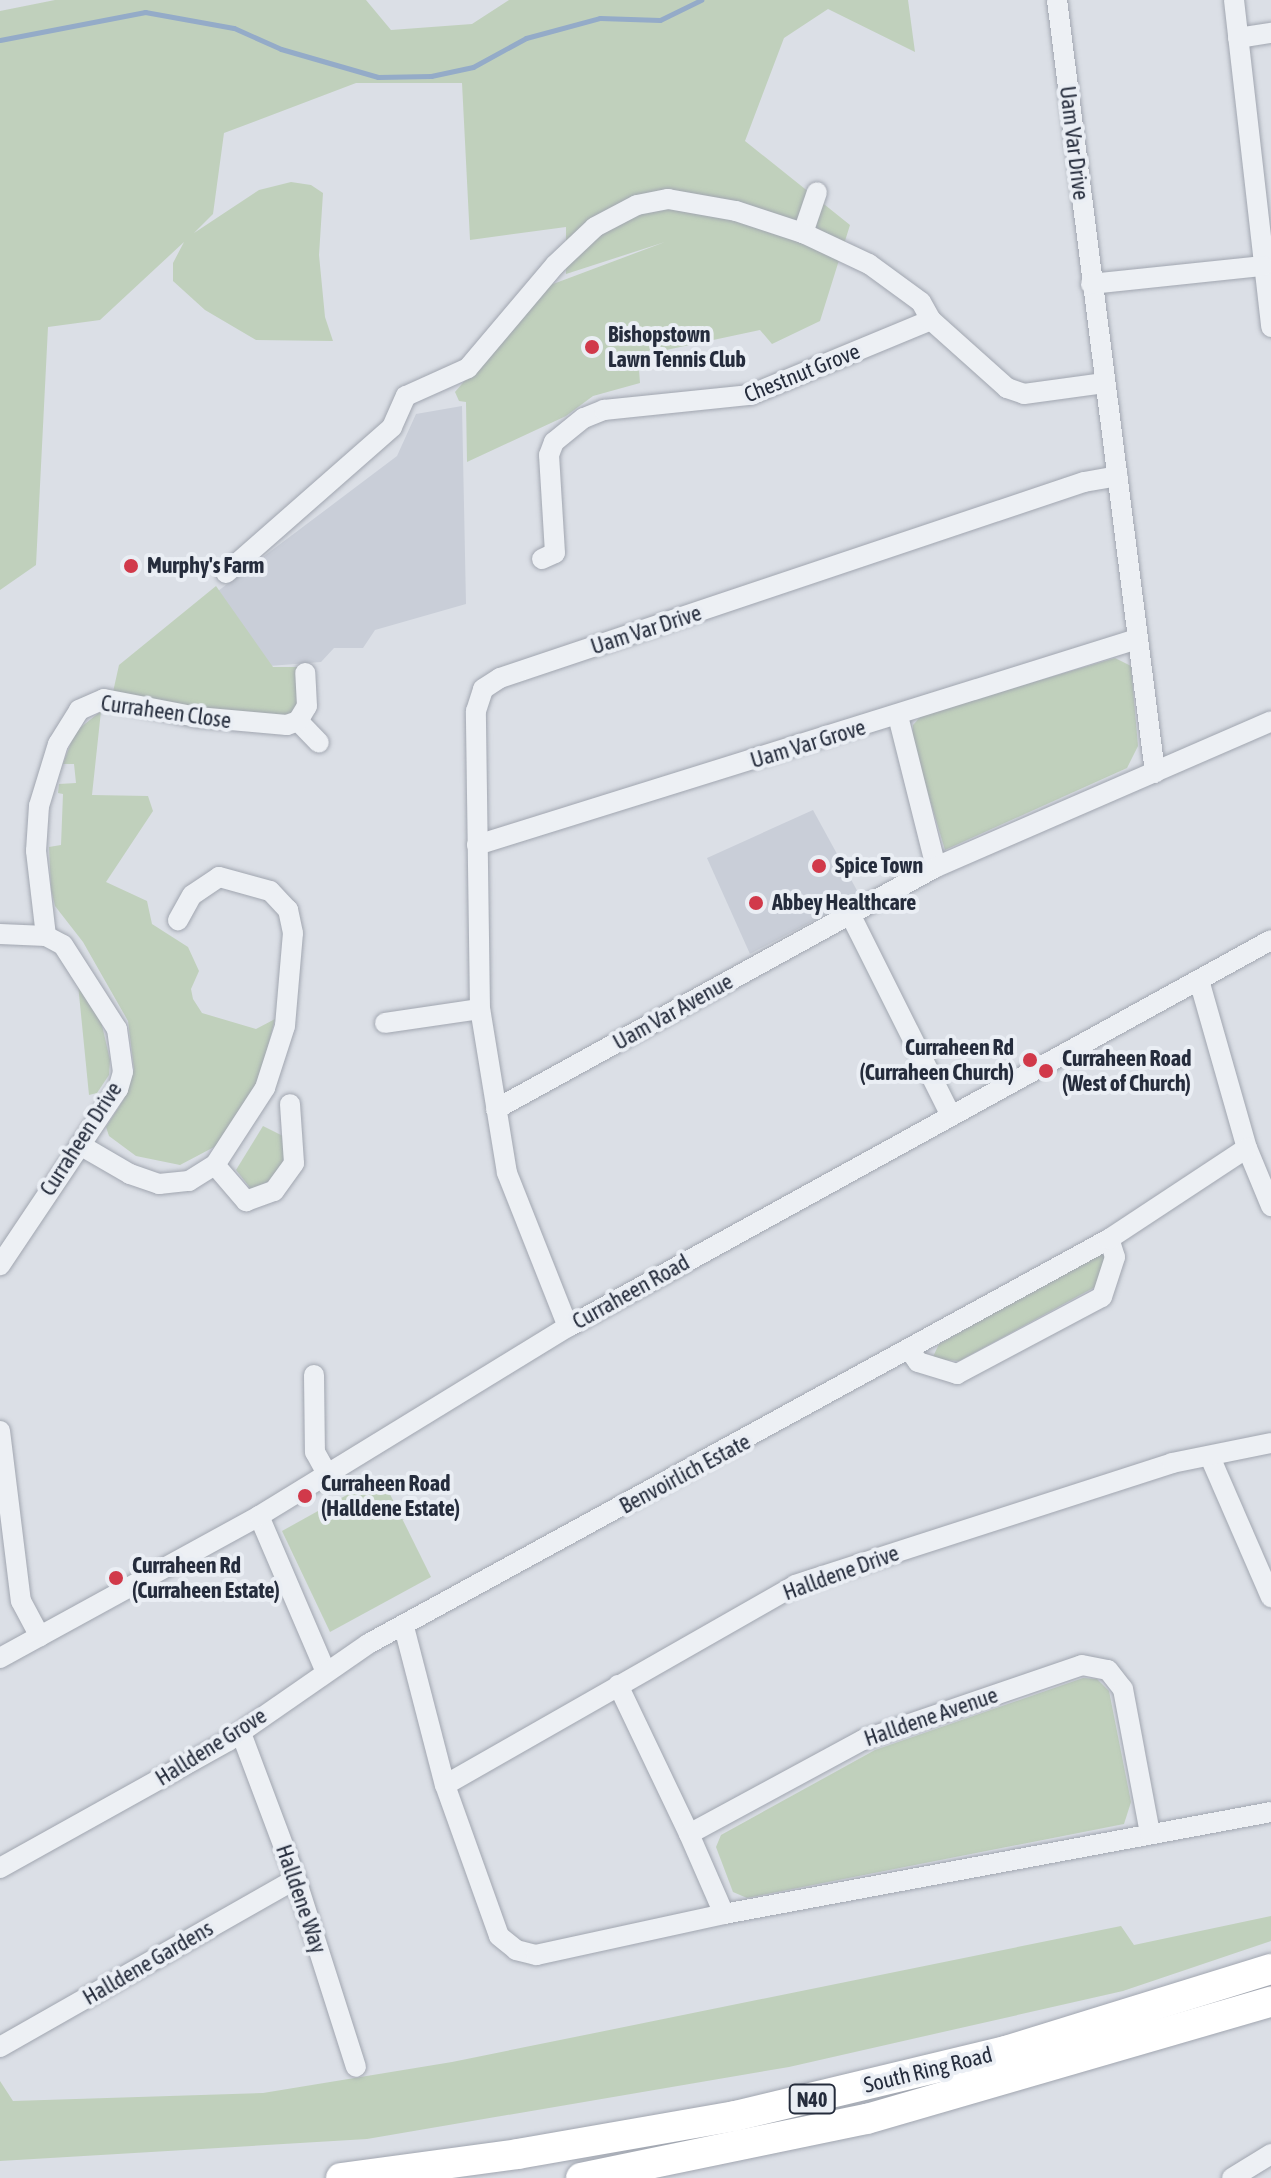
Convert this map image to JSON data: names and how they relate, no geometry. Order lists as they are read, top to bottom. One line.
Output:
{"streets":{"highway":["South Ring Road","N40"],"street":["Uam Var Drive","Chestnut Grove","Curraheen Close","Uam Var Grove","Uam Var Avenue","Curraheen Drive","Curraheen Road","Benvoirlich Estate","Halldene Drive","Halldene Avenue","Halldene Grove","Halldene Way","Halldene Gardens"]},"crossings":[["Uam Var Drive","Uam Var Grove"],["Uam Var Drive","Uam Var Avenue"],["Uam Var Drive","Curraheen Road"],["Curraheen Close","Curraheen Drive"],["Benvoirlich Estate","Halldene Grove"],["Halldene Grove","Halldene Way"],["Halldene Way","Halldene Gardens"]],"places":["Bishopstown Lawn Tennis Club","Murphy's Farm","Spice Town","Abbey Healthcare","Curraheen Rd (Curraheen Church)","Curraheen Road (West of Church)","Curraheen Road (Halldene Estate)","Curraheen Rd (Curraheen Estate)"]}
